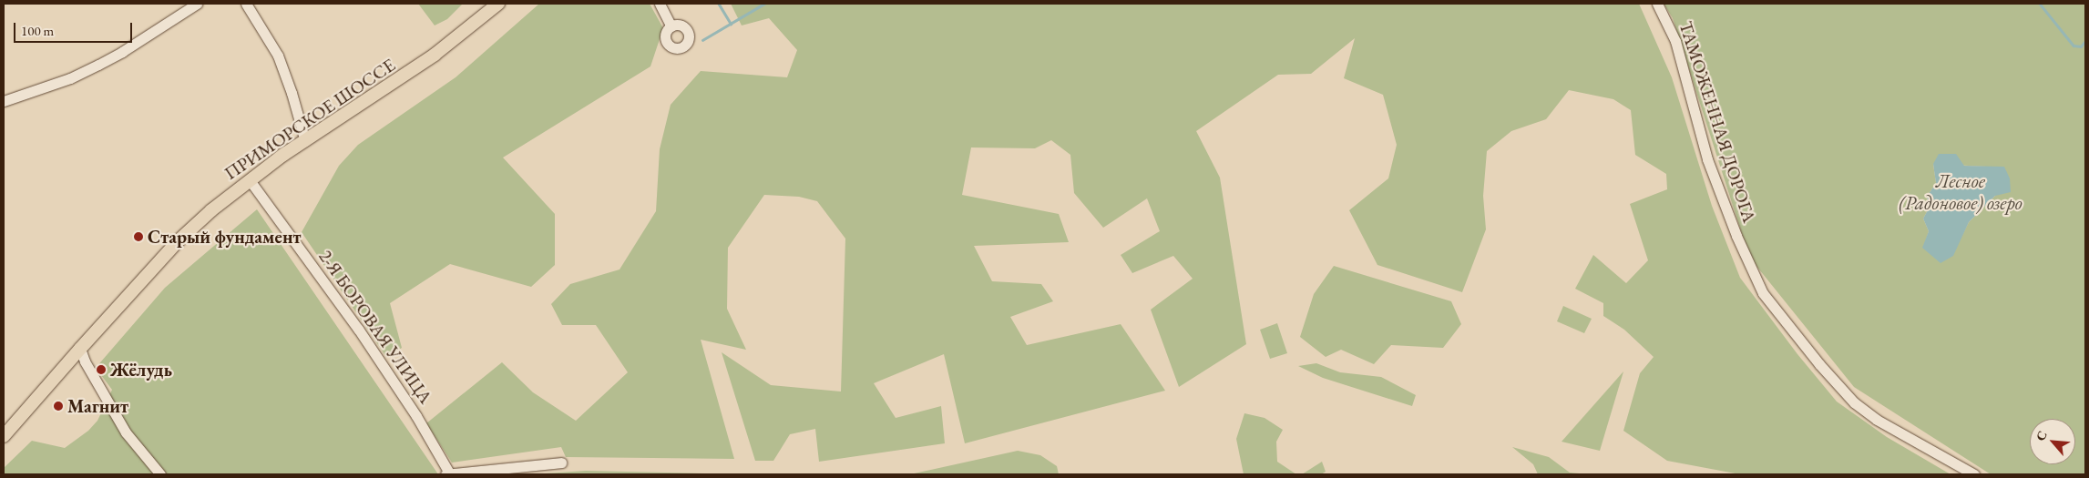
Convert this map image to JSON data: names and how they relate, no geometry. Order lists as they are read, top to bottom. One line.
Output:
{"streets":{"main road":["ПРИМОРСКОЕ ШОССЕ"],"street":["ТАМОЖЕННАЯ ДОРОГА","2-Я БОРОВАЯ УЛИЦА"]},"crossings":[["ПРИМОРСКОЕ ШОССЕ","2-Я БОРОВАЯ УЛИЦА"]],"water":["Лесное (Радоновое) озеро"],"places":["Старый фундамент","Жёлудь","Магнит"],"scale_bar":"100 m","north":"top left"}
